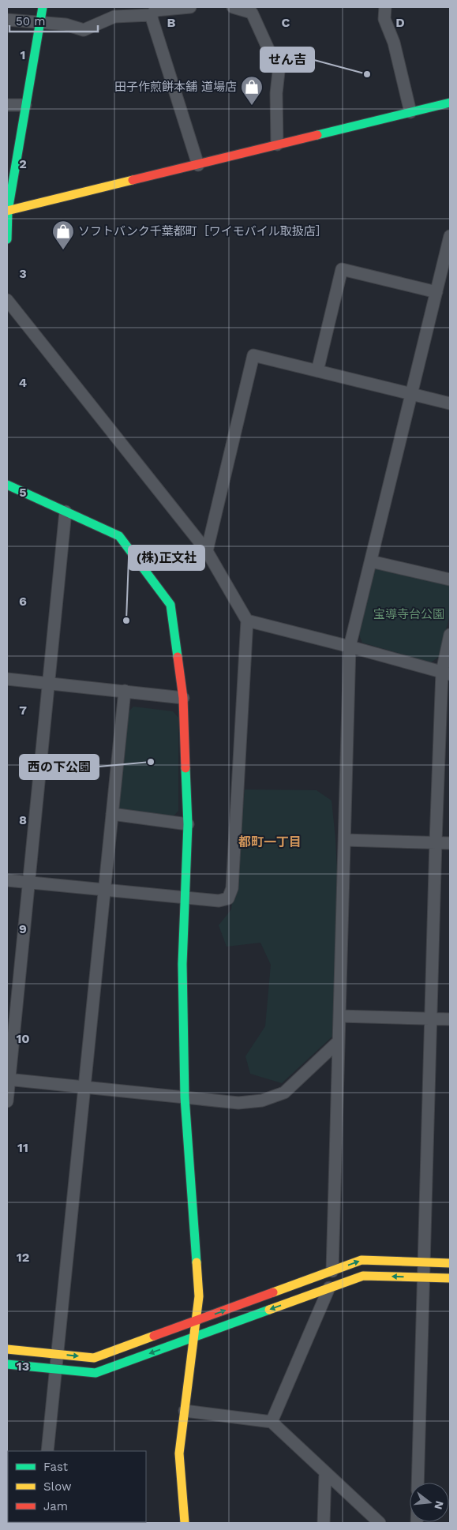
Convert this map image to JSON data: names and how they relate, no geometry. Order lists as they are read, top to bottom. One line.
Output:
{"districts":["都町一丁目"],"parks":["宝導寺台公園"],"places":{"other":["せん吉","(株)正文社","西の下公園"],"shop":["田子作煎餅本舗 道場店","ソフトバンク千葉都町［ワイモバイル取扱店］"]},"legend":["Fast","Slow","Jam"],"scale_bar":"50 m","north":"right","grid":{"columns":["B","C","D"],"rows":["1","2","3","4","5","6","7","8","9","10","11","12","13"]}}
